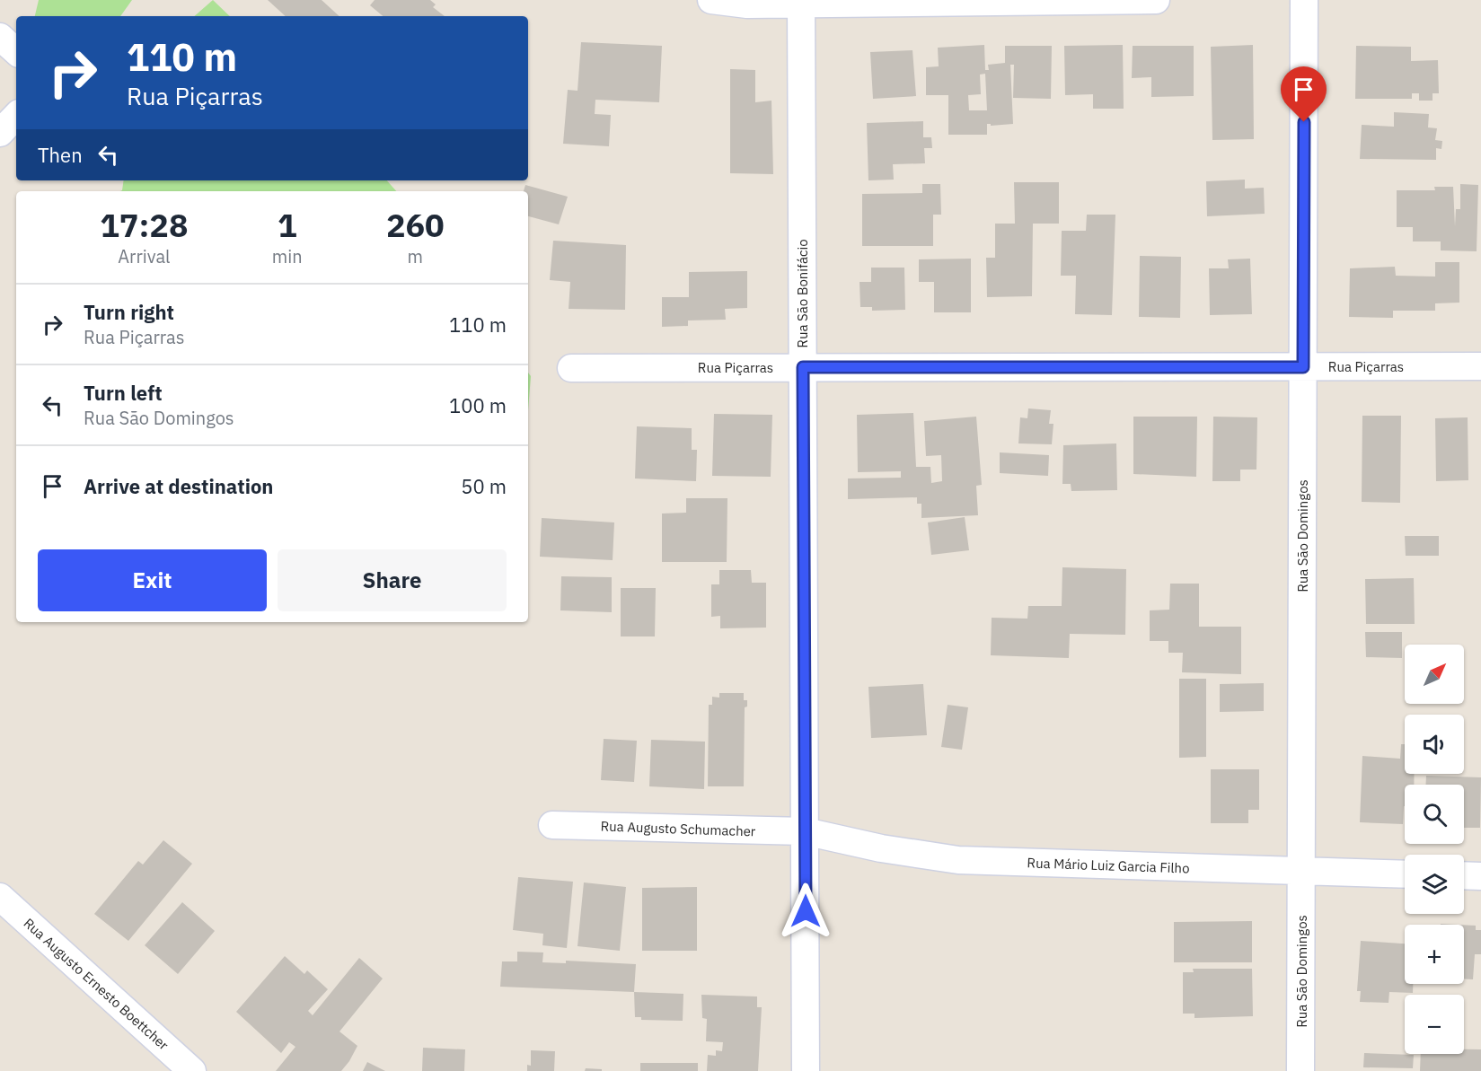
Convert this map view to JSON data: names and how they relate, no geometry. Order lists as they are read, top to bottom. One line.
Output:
{"streets":{"street":["Rua São Bonifácio","Rua Piçarras","Rua São Domingos","Rua Augusto Schumacher","Rua Mário Luiz Garcia Filho","Rua Augusto Ernesto Boettcher"]},"crossings":[["Rua São Bonifácio","Rua Piçarras"],["Rua São Bonifácio","Rua Augusto Schumacher"],["Rua São Bonifácio","Rua Mário Luiz Garcia Filho"],["Rua Piçarras","Rua São Domingos"],["Rua São Domingos","Rua Mário Luiz Garcia Filho"],["Rua Augusto Schumacher","Rua Mário Luiz Garcia Filho"]],"north":"top right","page":{"turn":["110 m","Rua Piçarras"],"then":"Then","eta":["17:28","Arrival","1","min","260","m"],"list":[{"name":"Turn right","note":"Rua Piçarras","value":"110 m"},{"name":"Turn left","note":"Rua São Domingos","value":"100 m"},{"name":"Arrive at destination","value":"50 m"}],"buttons":["Exit","Share"],"map_buttons":["+","−"]}}
